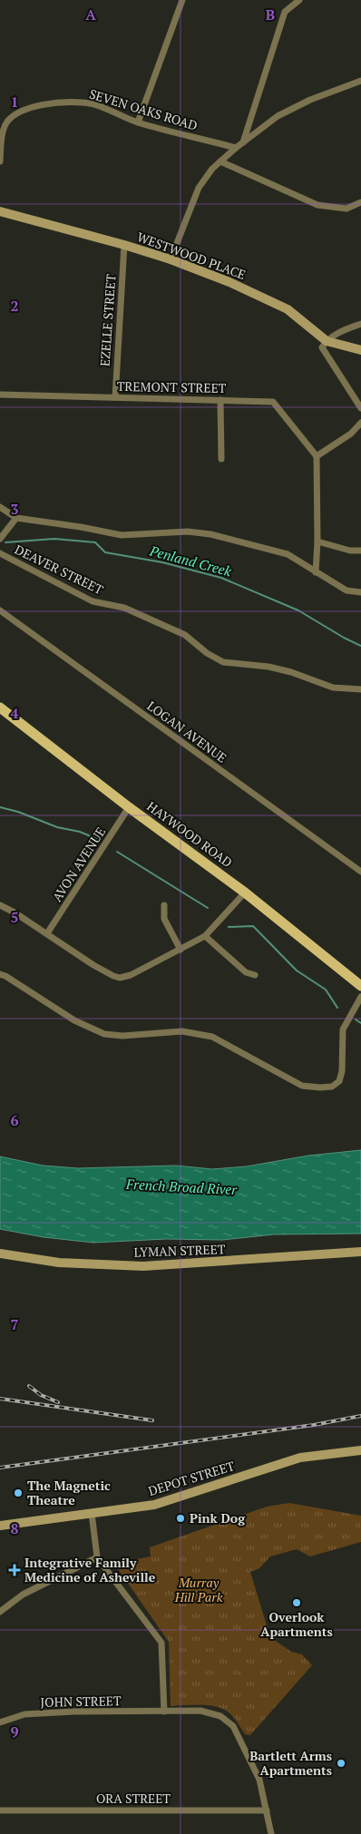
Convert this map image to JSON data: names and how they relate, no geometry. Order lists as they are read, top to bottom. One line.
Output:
{"streets":{"main road":["HAYWOOD ROAD"],"street":["SEVEN OAKS ROAD","WESTWOOD PLACE","EZELLE STREET","TREMONT STREET","DEAVER STREET","LOGAN AVENUE","AVON AVENUE","LYMAN STREET","DEPOT STREET","JOHN STREET","ORA STREET"]},"crossings":[["WESTWOOD PLACE","EZELLE STREET"],["EZELLE STREET","TREMONT STREET"],["HAYWOOD ROAD","AVON AVENUE"],["JOHN STREET","ORA STREET"]],"water":["Penland Creek","French Broad River"],"parks":["Murray Hill Park"],"places":{"other":["The Magnetic Theatre","Pink Dog","Overlook Apartments","Bartlett Arms Apartments"],"health":["Integrative Family Medicine of Asheville"]},"grid":{"columns":["A","B"],"rows":["1","2","3","4","5","6","7","8","9"]}}
